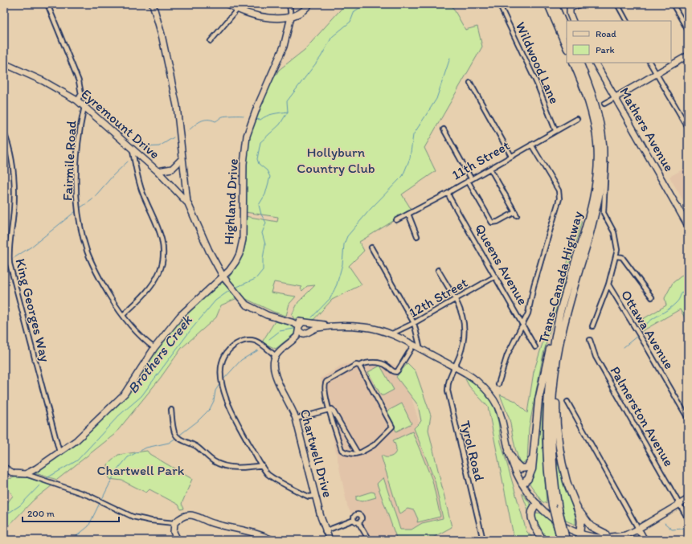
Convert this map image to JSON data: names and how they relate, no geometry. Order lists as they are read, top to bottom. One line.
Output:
{"streets":{"highway":["Trans-Canada Highway"],"street":["Wildwood Lane","Eyremount Drive","Mathers Avenue","11th Street","Fairmile Road","Highland Drive","Queens Avenue","12th Street","King Georges Way","Ottawa Avenue","Palmerston Avenue","Tyrol Road","Chartwell Drive"]},"crossings":[["Wildwood Lane","11th Street"],["Eyremount Drive","Fairmile Road"],["11th Street","Queens Avenue"],["Fairmile Road","Highland Drive"],["Highland Drive","King Georges Way"],["Queens Avenue","12th Street"],["12th Street","Tyrol Road"]],"water":["Brothers Creek"],"parks":["Hollyburn Country Club","Chartwell Park"],"legend":["Road","Park"],"scale_bar":"200 m"}
